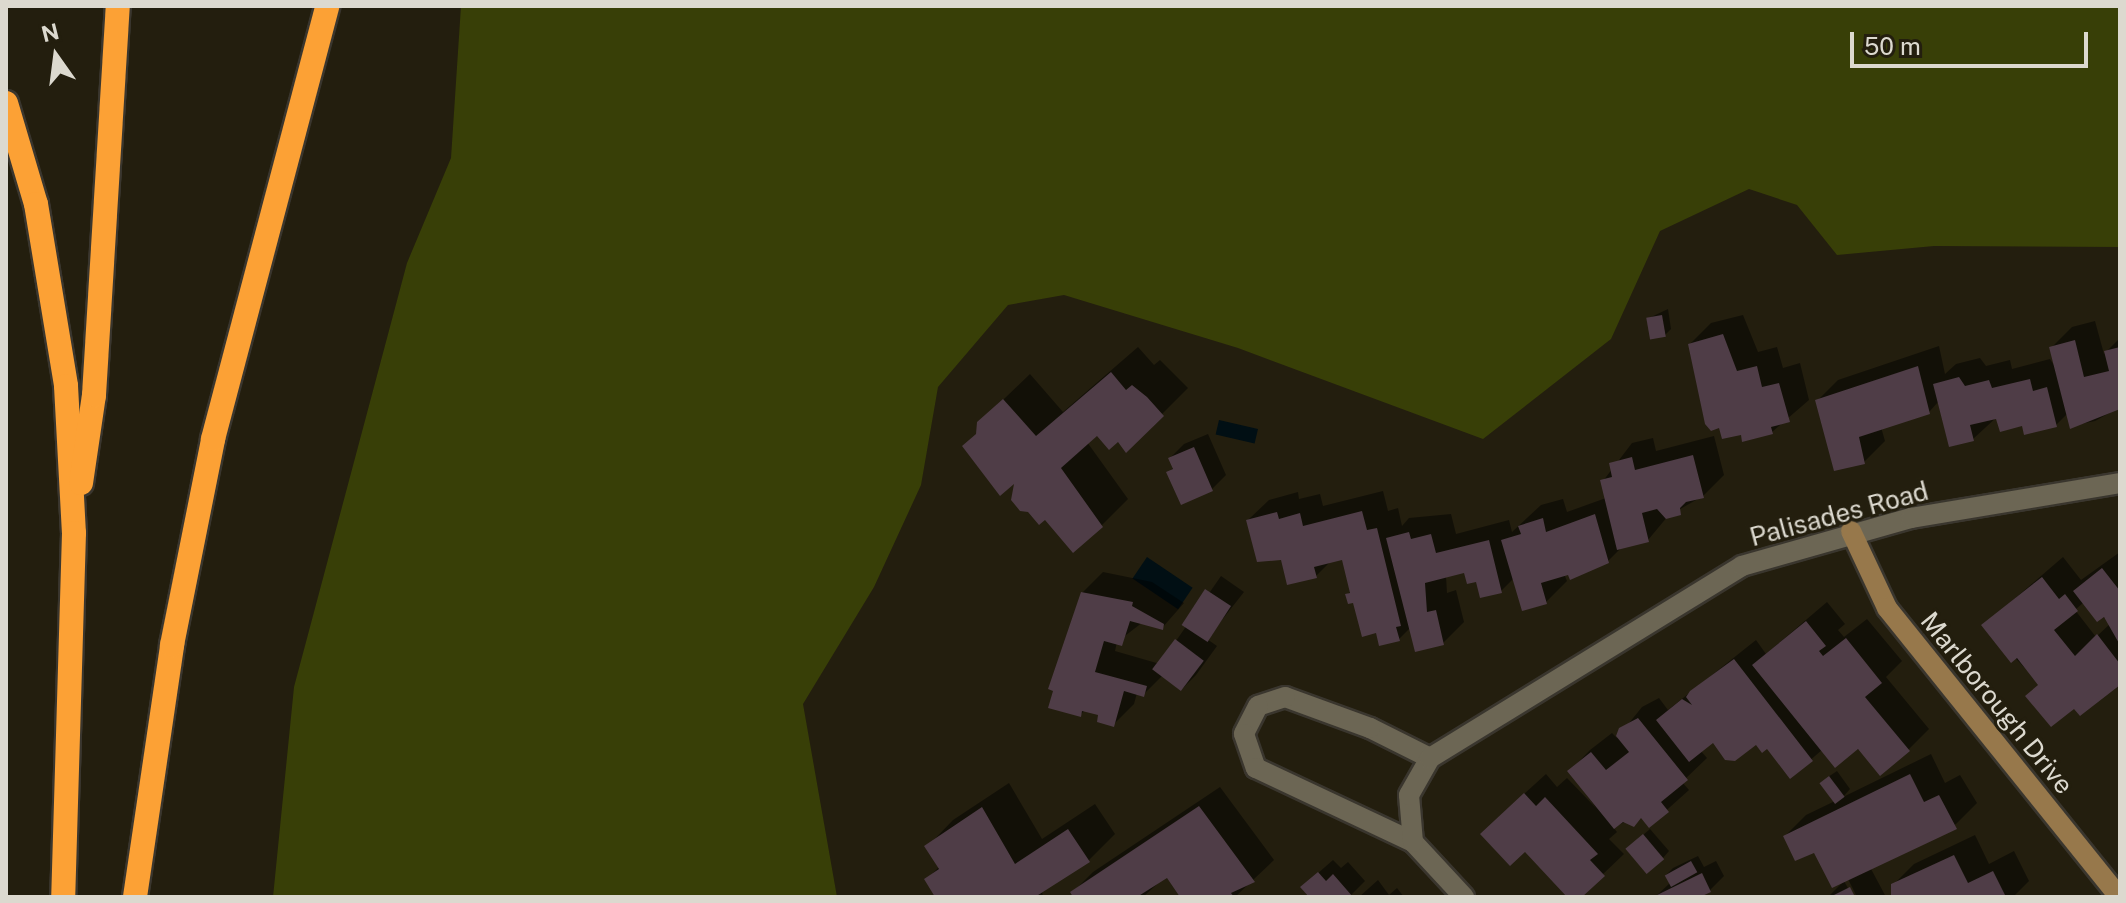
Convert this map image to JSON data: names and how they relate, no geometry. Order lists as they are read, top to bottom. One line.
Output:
{"streets":{"street":["Palisades Road","Marlborough Drive"]},"crossings":[["Palisades Road","Marlborough Drive"]],"scale_bar":"50 m","north":"top"}
